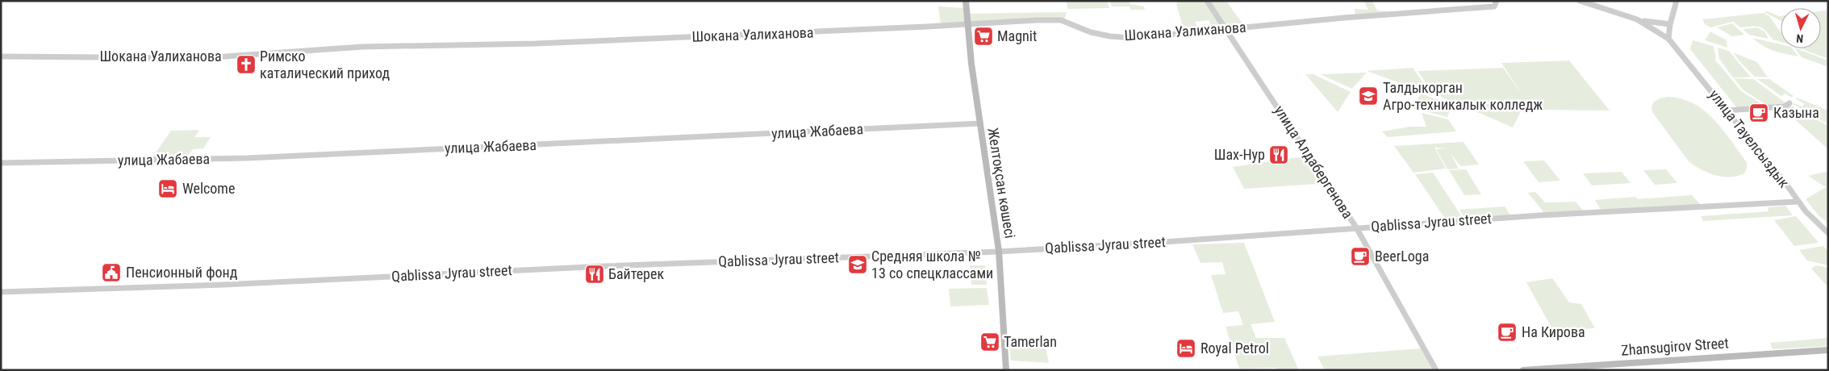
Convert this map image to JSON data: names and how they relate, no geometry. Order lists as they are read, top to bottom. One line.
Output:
{"streets":{"main road":["Желтоқсан көшесі","Zhansugirov Street"],"street":["Шокана Уалиханова","улица Жабаева","улица Тауелсыздык","улица Алдабергенова","Qablissa Jyrau street"]},"crossings":[["Шокана Уалиханова","улица Алдабергенова"],["Шокана Уалиханова","Желтоқсан көшесі"],["улица Жабаева","Желтоқсан көшесі"],["улица Тауелсыздык","Qablissa Jyrau street"],["улица Алдабергенова","Qablissa Jyrau street"],["Желтоқсан көшесі","Qablissa Jyrau street"]],"places":{"supermarket":["Magnit","Tamerlan"],"church":["Римско каталический приход"],"school or university":["Талдыкорган Агро-техникалык колледж","Средняя школа № 13 со спецклассами"],"cafe":["Казына","BeerLoga","На Кирова"],"restaurant":["Шах-Нур","Байтерек"],"hotel":["Welcome","Royal Petrol"],"public building":["Пенсионный фонд"]},"north":"bottom"}
